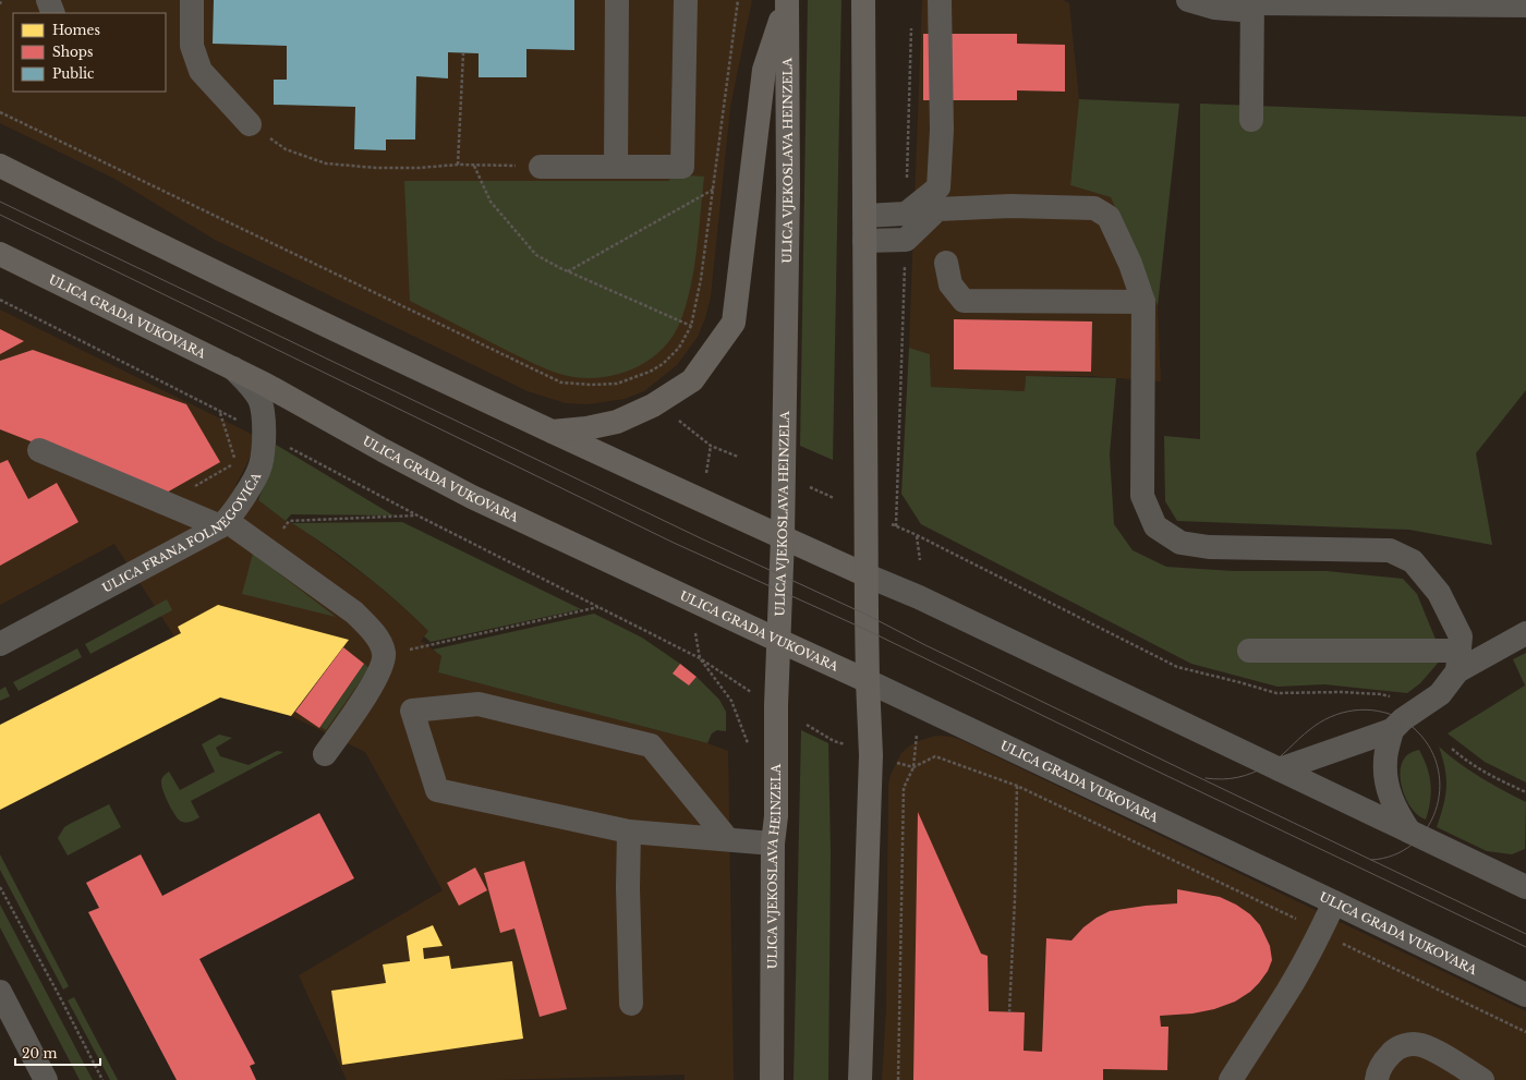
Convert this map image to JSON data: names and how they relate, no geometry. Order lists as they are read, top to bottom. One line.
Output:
{"streets":{"main road":["ULICA VJEKOSLAVA HEINZELA","ULICA GRADA VUKOVARA"],"street":["ULICA FRANA FOLNEGOVIĆA"]},"crossings":[["ULICA VJEKOSLAVA HEINZELA","ULICA GRADA VUKOVARA"],["ULICA GRADA VUKOVARA","ULICA FRANA FOLNEGOVIĆA"]],"legend":["Homes","Shops","Public"],"scale_bar":"20 m"}
